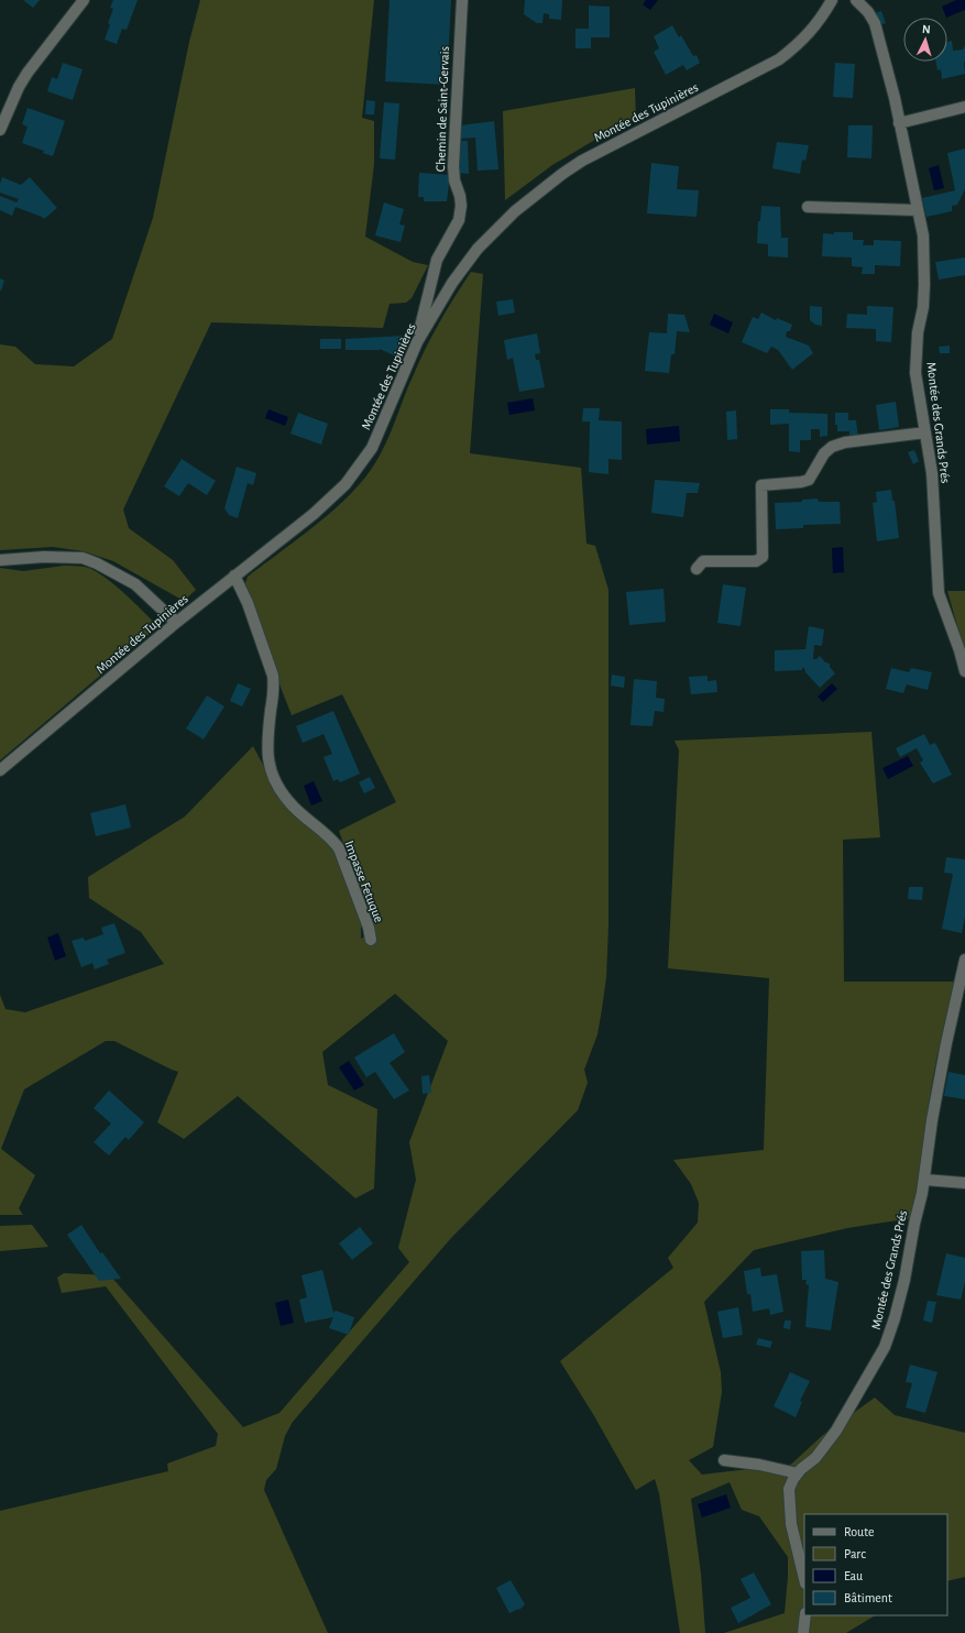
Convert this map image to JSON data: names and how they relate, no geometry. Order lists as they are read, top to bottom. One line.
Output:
{"streets":{"street":["Chemin de Saint-Gervais","Montée des Tupinières","Montée des Grands Prés","Impasse Fetuque"]},"crossings":[["Chemin de Saint-Gervais","Montée des Tupinières"],["Montée des Tupinières","Impasse Fetuque"]],"legend":["Route","Parc","Eau","Bâtiment"],"north":"top"}
